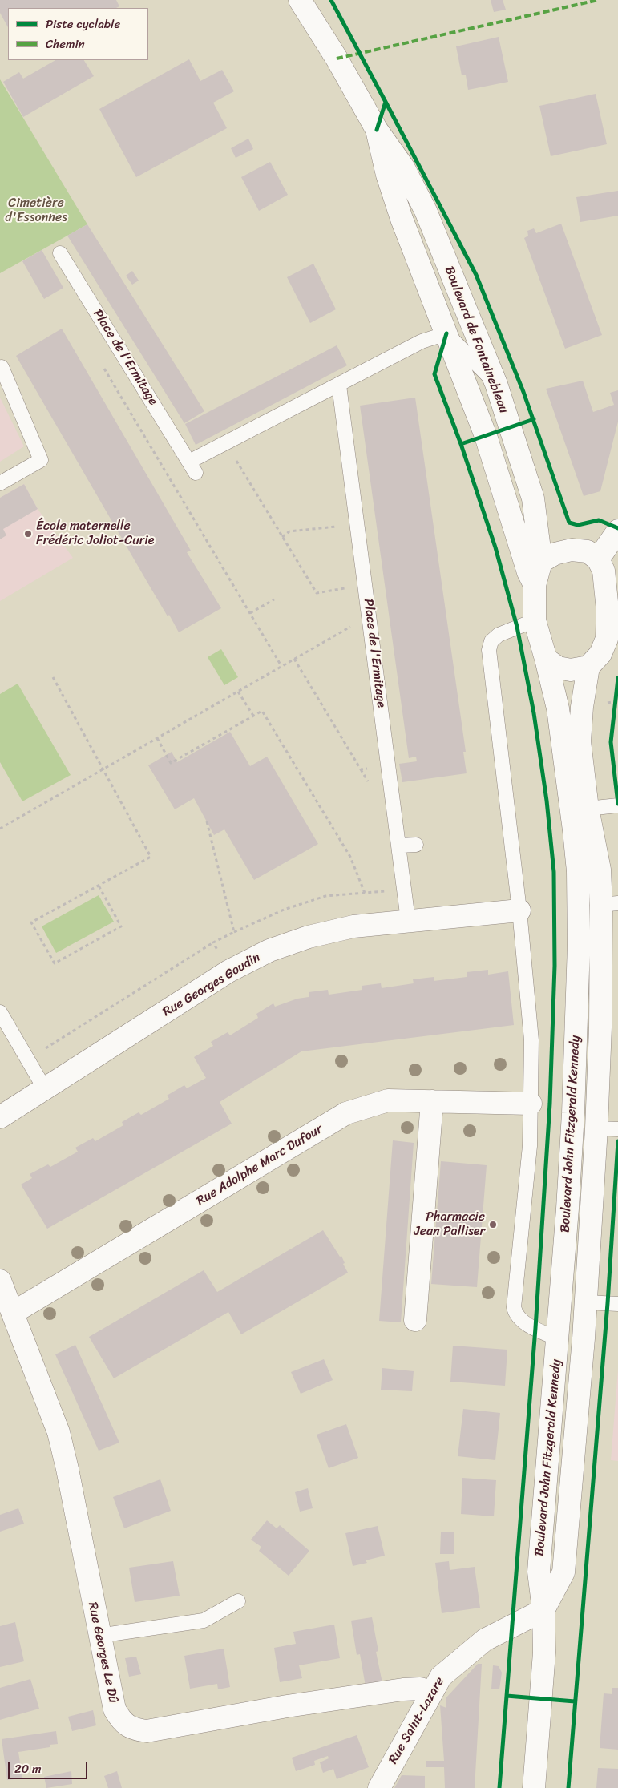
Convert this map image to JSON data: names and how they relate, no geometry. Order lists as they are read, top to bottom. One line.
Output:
{"streets":{"main road":["Boulevard de Fontainebleau","Rue Georges Goudin","Boulevard John Fitzgerald Kennedy","Rue Adolphe Marc Dufour","Rue Georges Le Dû","Rue Saint-Lazare"],"lane":["Place de l'Ermitage"]},"crossings":[["Boulevard de Fontainebleau","Place de l'Ermitage"],["Boulevard de Fontainebleau","Boulevard John Fitzgerald Kennedy"],["Place de l'Ermitage","Rue Georges Goudin"],["Boulevard John Fitzgerald Kennedy","Rue Saint-Lazare"],["Rue Adolphe Marc Dufour","Rue Georges Le Dû"],["Rue Georges Le Dû","Rue Saint-Lazare"]],"parks":["Cimetière d'Essonnes"],"places":["École maternelle Frédéric Joliot-Curie","Pharmacie Jean Palliser"],"legend":["Piste cyclable","Chemin"],"scale_bar":"20 m"}
